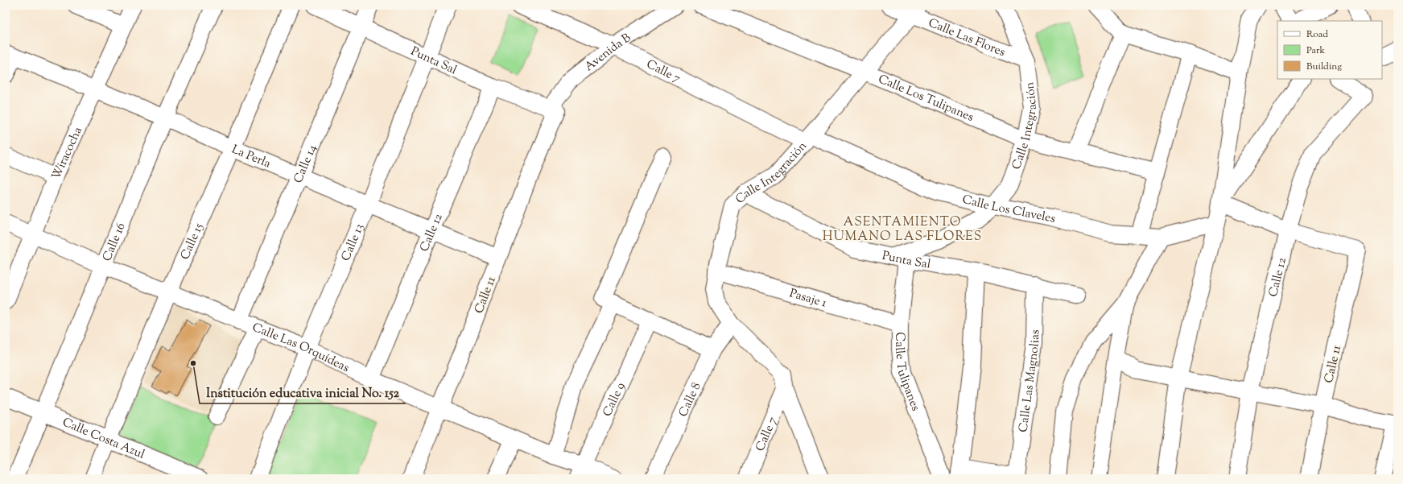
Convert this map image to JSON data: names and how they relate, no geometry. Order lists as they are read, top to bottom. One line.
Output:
{"streets":{"street":["Calle Las Flores","Avenida B","Punta Sal","Calle 7","Calle Los Tulipanes","Calle Integración","Wiracocha","La Perla","Calle 14","Calle Los Claveles","Calle 12","Calle 16","Calle 15","Calle 13","Calle 11","Pasaje 1","Calle Las Orquídeas","Calle Tulipanes","Calle Las Magnolias","Calle 9","Calle 8","Calle Costa Azul"]},"crossings":[["Calle Las Flores","Calle Integración"],["Avenida B","Punta Sal"],["Avenida B","Calle 7"],["Avenida B","Calle 11"],["Punta Sal","Calle Integración"],["Punta Sal","Calle 14"],["Punta Sal","Calle 12"],["Punta Sal","Calle 13"],["Punta Sal","Calle 11"],["Punta Sal","Calle Tulipanes"],["Punta Sal","Calle Las Magnolias"],["Calle 7","Calle Integración"],["Calle 7","Calle Los Claveles"],["Calle Los Tulipanes","Calle Integración"],["Calle Integración","Calle Los Claveles"],["Calle Integración","Pasaje 1"],["Calle Integración","Calle 8"],["Wiracocha","La Perla"],["Wiracocha","Calle Las Orquídeas"],["La Perla","Calle 14"],["La Perla","Calle 12"],["La Perla","Calle 16"],["La Perla","Calle 15"],["La Perla","Calle 13"],["La Perla","Calle 11"],["Calle 14","Calle Las Orquídeas"],["Calle 12","Calle 11"],["Calle 12","Calle Las Orquídeas"],["Calle 16","Calle Las Orquídeas"],["Calle 16","Calle Costa Azul"],["Calle 15","Calle Las Orquídeas"],["Calle 15","Calle Costa Azul"],["Calle 13","Calle Las Orquídeas"],["Calle 11","Calle Las Orquídeas"],["Pasaje 1","Calle Tulipanes"],["Calle Las Orquídeas","Calle 9"]],"districts":["ASENTAMIENTO HUMANO LAS FLORES"],"places":["Institución educativa inicial No. 152"],"legend":["Road","Park","Building"]}
